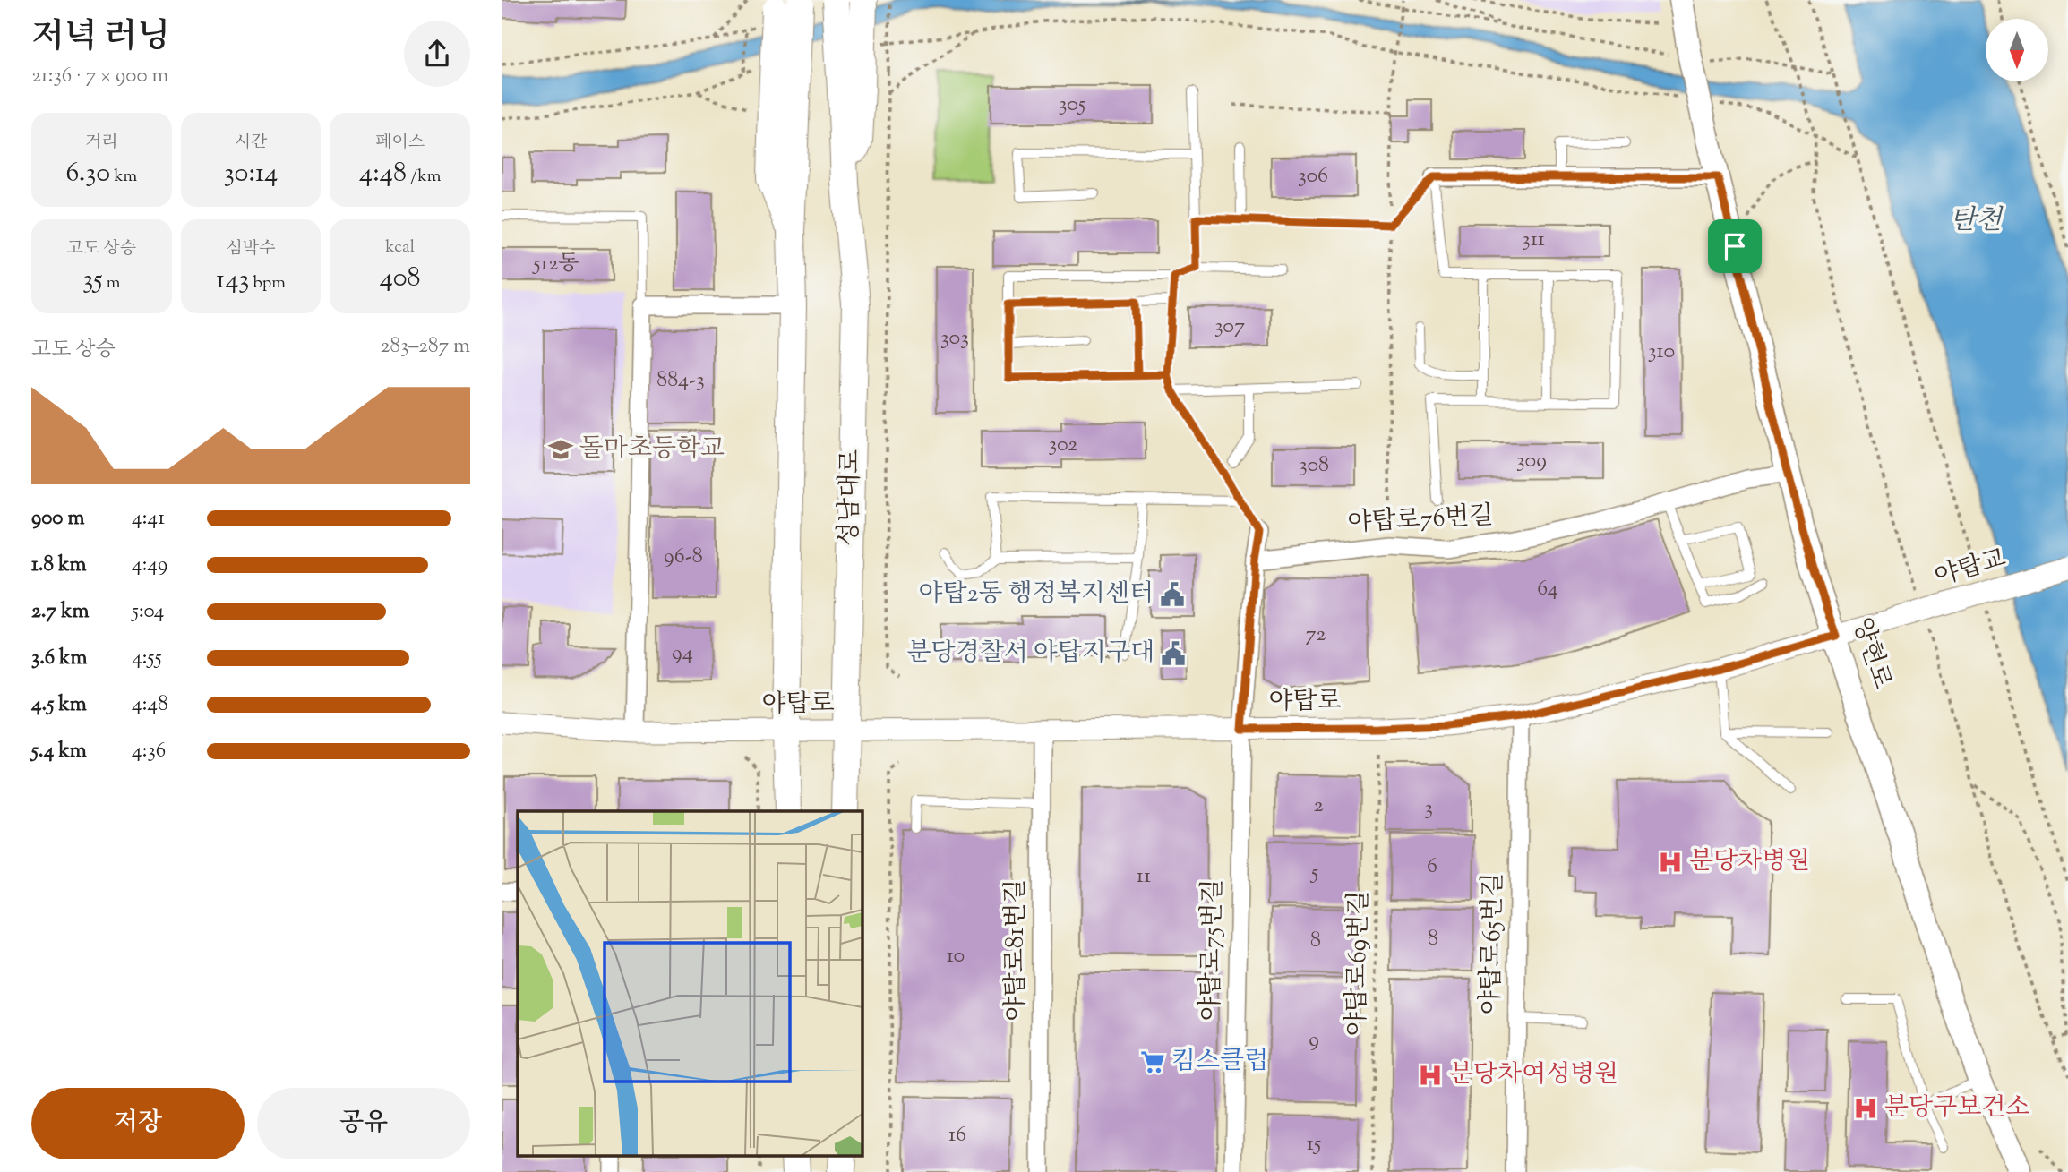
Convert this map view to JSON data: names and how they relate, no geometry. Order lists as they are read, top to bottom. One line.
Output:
{"streets":{"main road":["성남대로","양현로"],"street":["야탑로76번길","야탑교","야탑로","야탑로65번길","야탑로81번길","야탑로75번길"],"path":["야탑로69번길"]},"crossings":[["성남대로","야탑로"],["야탑로76번길","양현로"],["야탑교","야탑로"],["양현로","야탑로"],["야탑로","야탑로65번길"],["야탑로","야탑로81번길"],["야탑로","야탑로75번길"]],"water":["탄천"],"places":{"school or university":["돌마초등학교"],"public building":["야탑2동 행정복지센터","분당경찰서 야탑지구대"],"hospital":["분당차병원","분당차여성병원","분당구보건소"],"supermarket":["킴스클럽"]},"house_numbers":["305","306","311","512동","307","303","310","884-3","302","309","308","96-8","64","72","94","2","3","6","5","11","8","8","10","9","16","15"],"north":"bottom","page":{"heading":["저녁 러닝","21:36 · 7 × 900 m"],"stats":[["거리","6.30 km"],["시간","30:14"],["페이스","4:48 /km"],["고도 상승","35 m"],["심박수","143 bpm"],["kcal","408"]],"chart":["고도 상승","283–287 m"],"list":[{"name":"900 m","note":"4:41"},{"name":"1.8 km","note":"4:49"},{"name":"2.7 km","note":"5:04"},{"name":"3.6 km","note":"4:55"},{"name":"4.5 km","note":"4:48"},{"name":"5.4 km","note":"4:36"}],"buttons":["저장","공유"]}}
